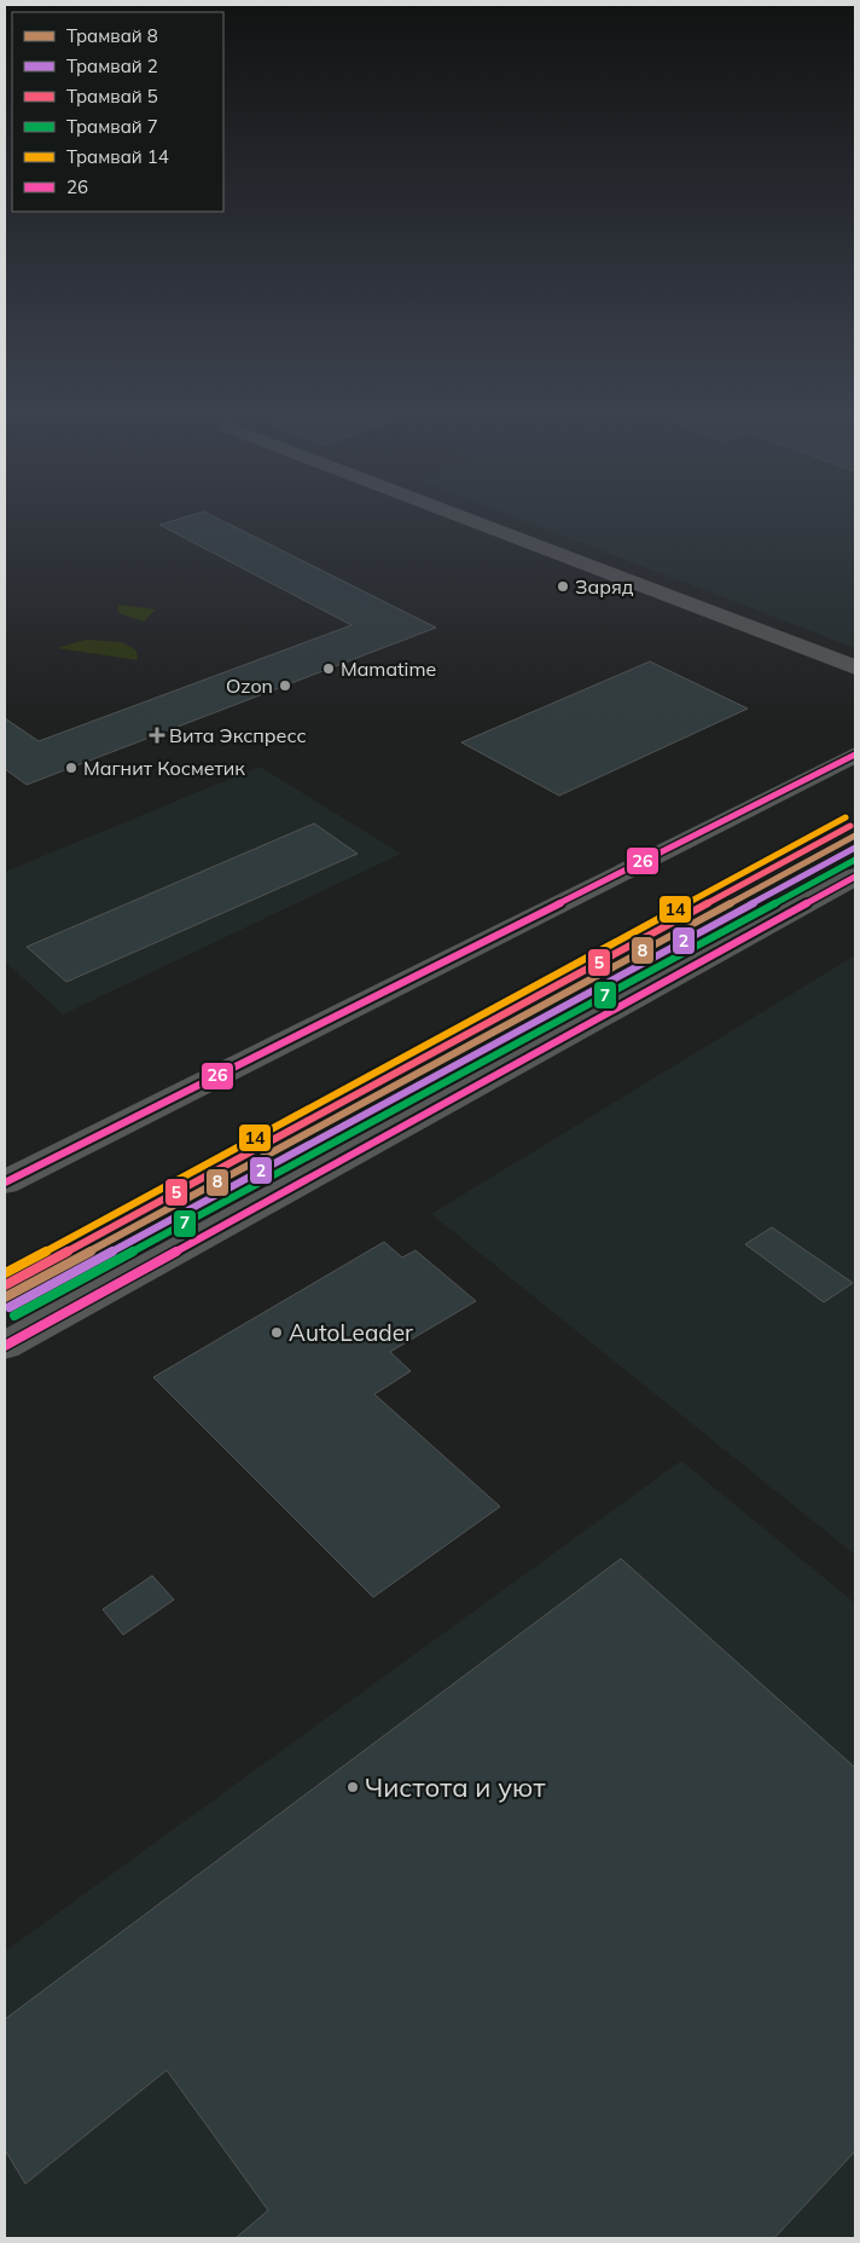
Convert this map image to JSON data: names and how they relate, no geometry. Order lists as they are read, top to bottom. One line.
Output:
{"places":{"other":["Заряд","Mamatime","Ozon","Магнит Косметик","AutoLeader","Чистота и уют"],"health":["Вита Экспресс"]},"lines":["transit line 26","tram line 14","tram line 5","tram line 8","tram line 2","tram line 7"],"legend":["Трамвай 8","Трамвай 2","Трамвай 5","Трамвай 7","Трамвай 14","26"]}
